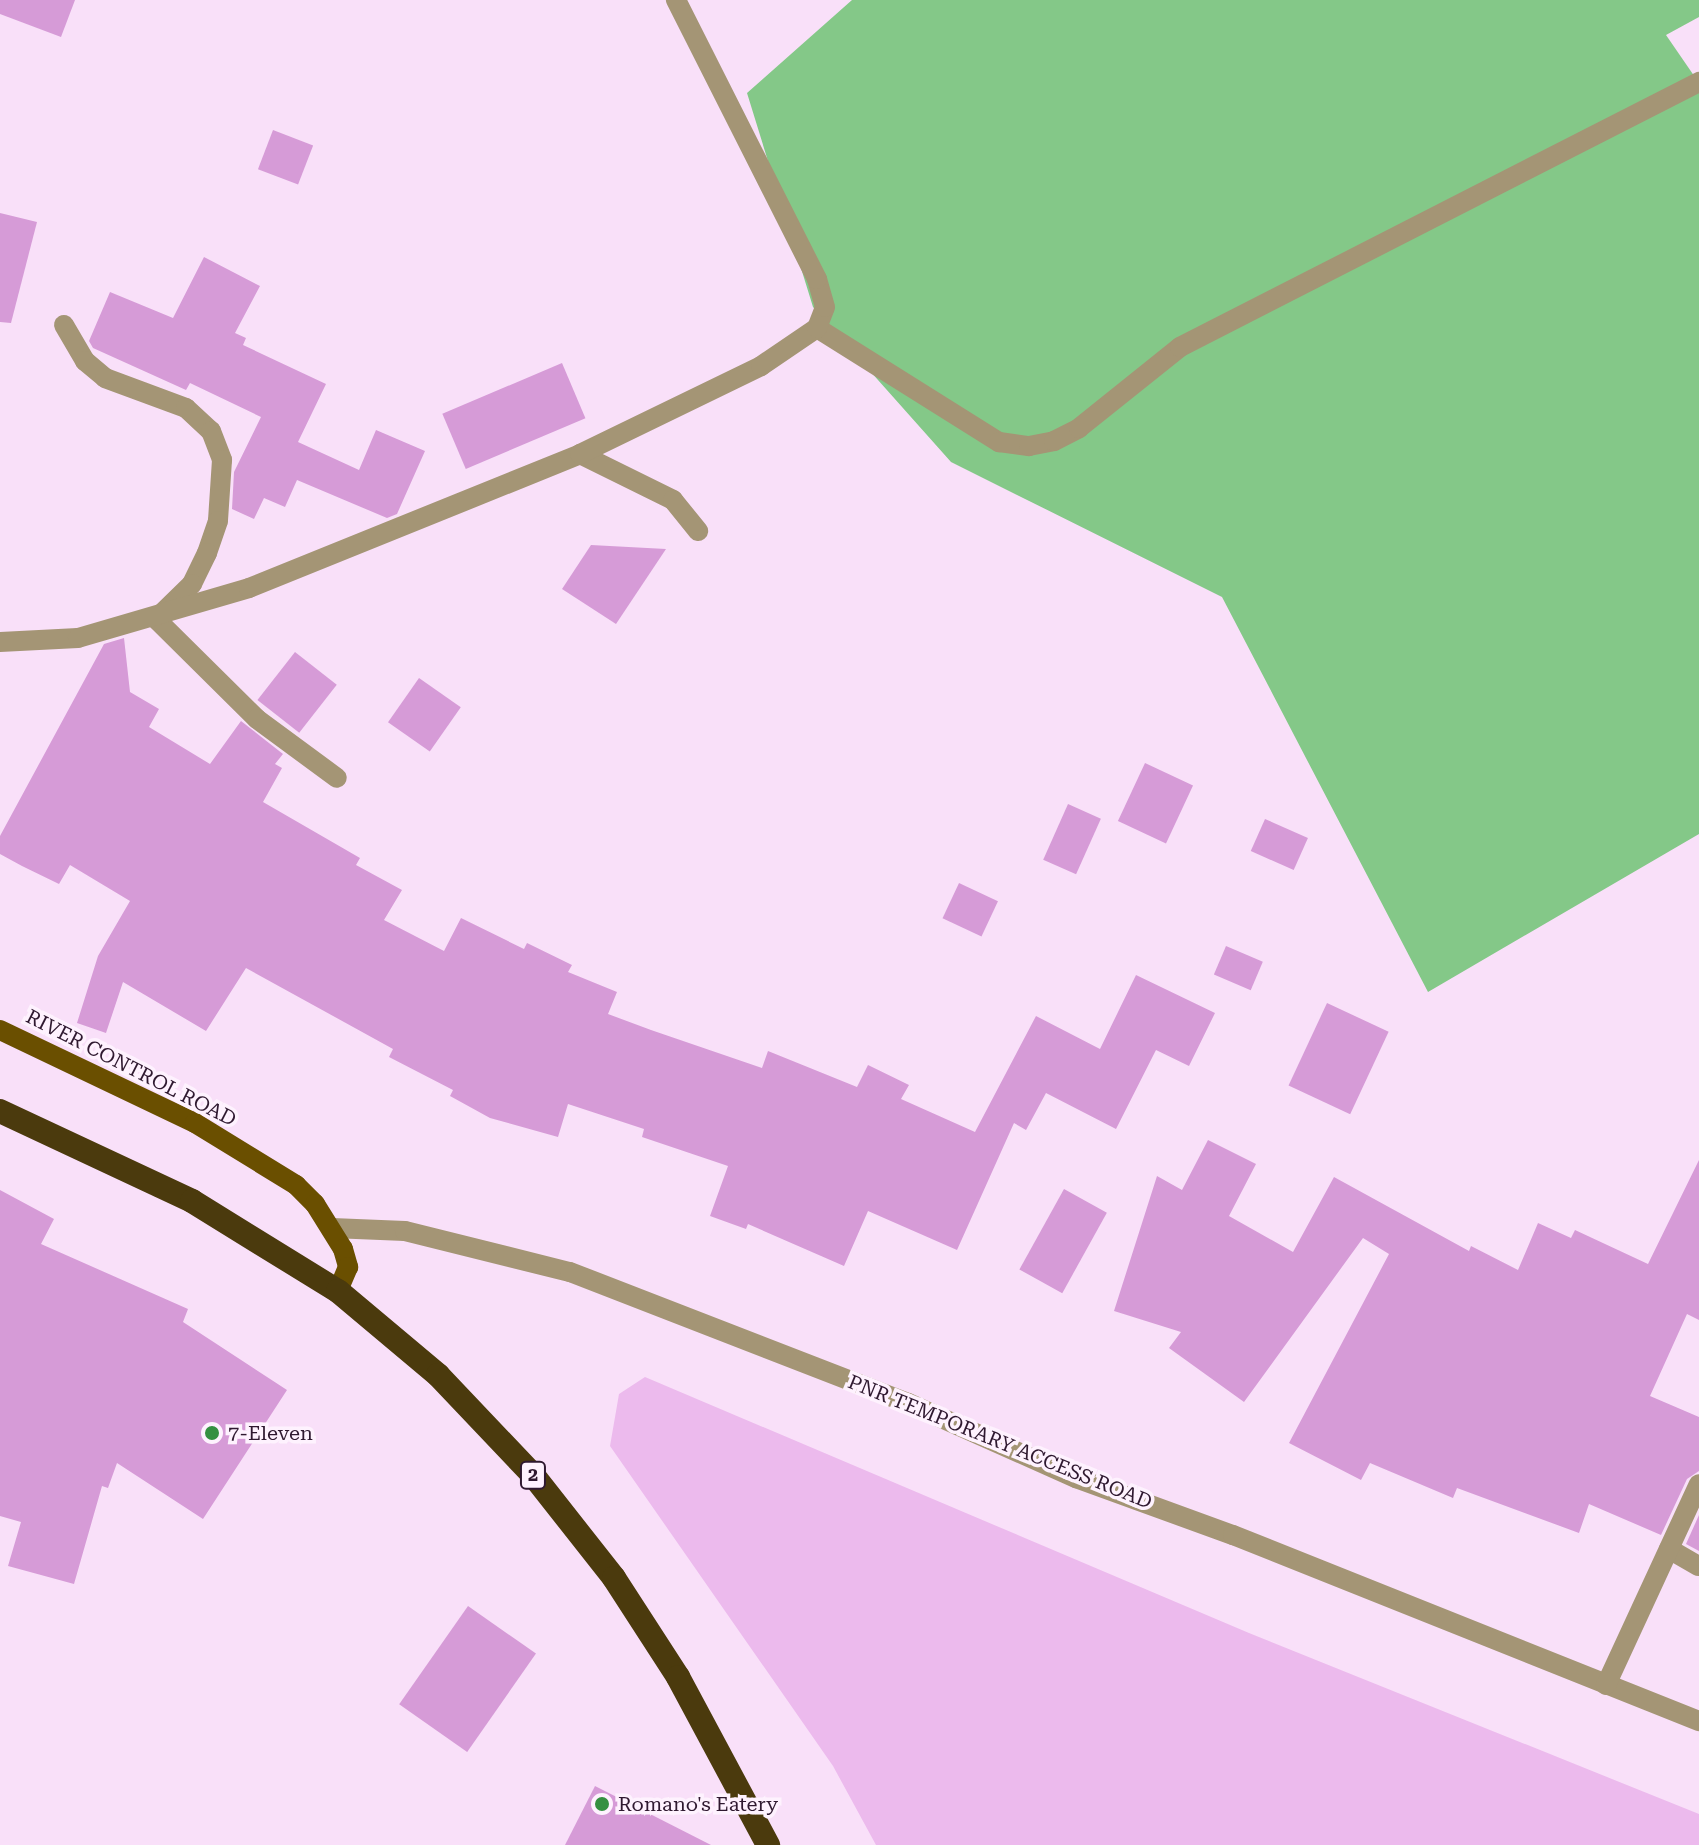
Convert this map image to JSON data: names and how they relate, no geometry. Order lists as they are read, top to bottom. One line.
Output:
{"streets":{"highway":["2"],"main road":["RIVER CONTROL ROAD"],"street":["PNR TEMPORARY ACCESS ROAD"]},"crossings":[["RIVER CONTROL ROAD","PNR TEMPORARY ACCESS ROAD"],["RIVER CONTROL ROAD","2"]],"places":["7-Eleven","Romano's Eatery"]}
